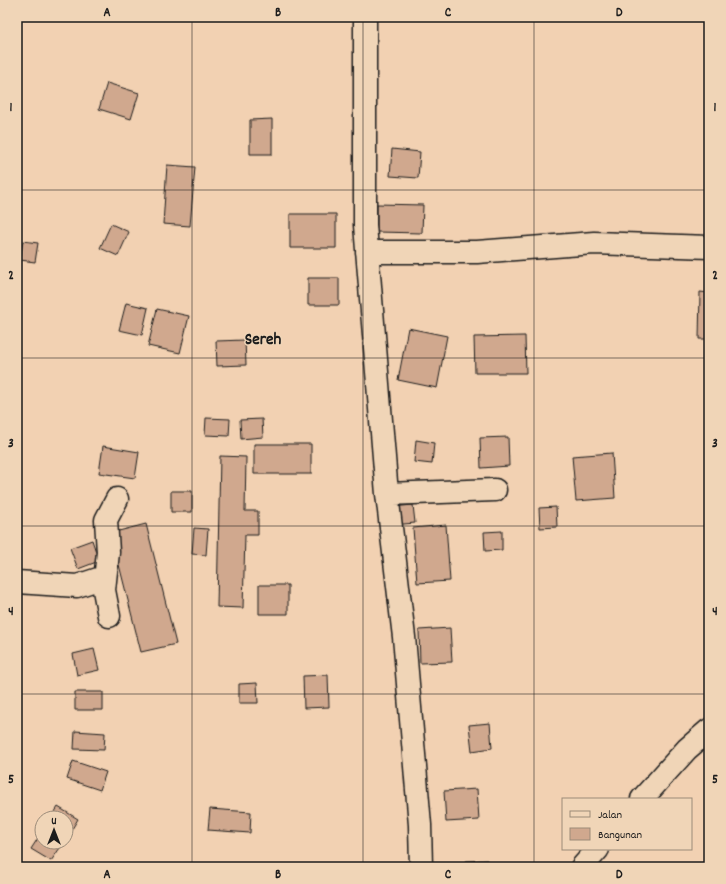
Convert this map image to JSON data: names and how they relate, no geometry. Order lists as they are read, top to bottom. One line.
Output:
{"districts":["Sereh"],"legend":["Jalan","Bangunan"],"north":"top","grid":{"columns":["A","B","C","D"],"rows":["1","2","3","4","5"]}}
